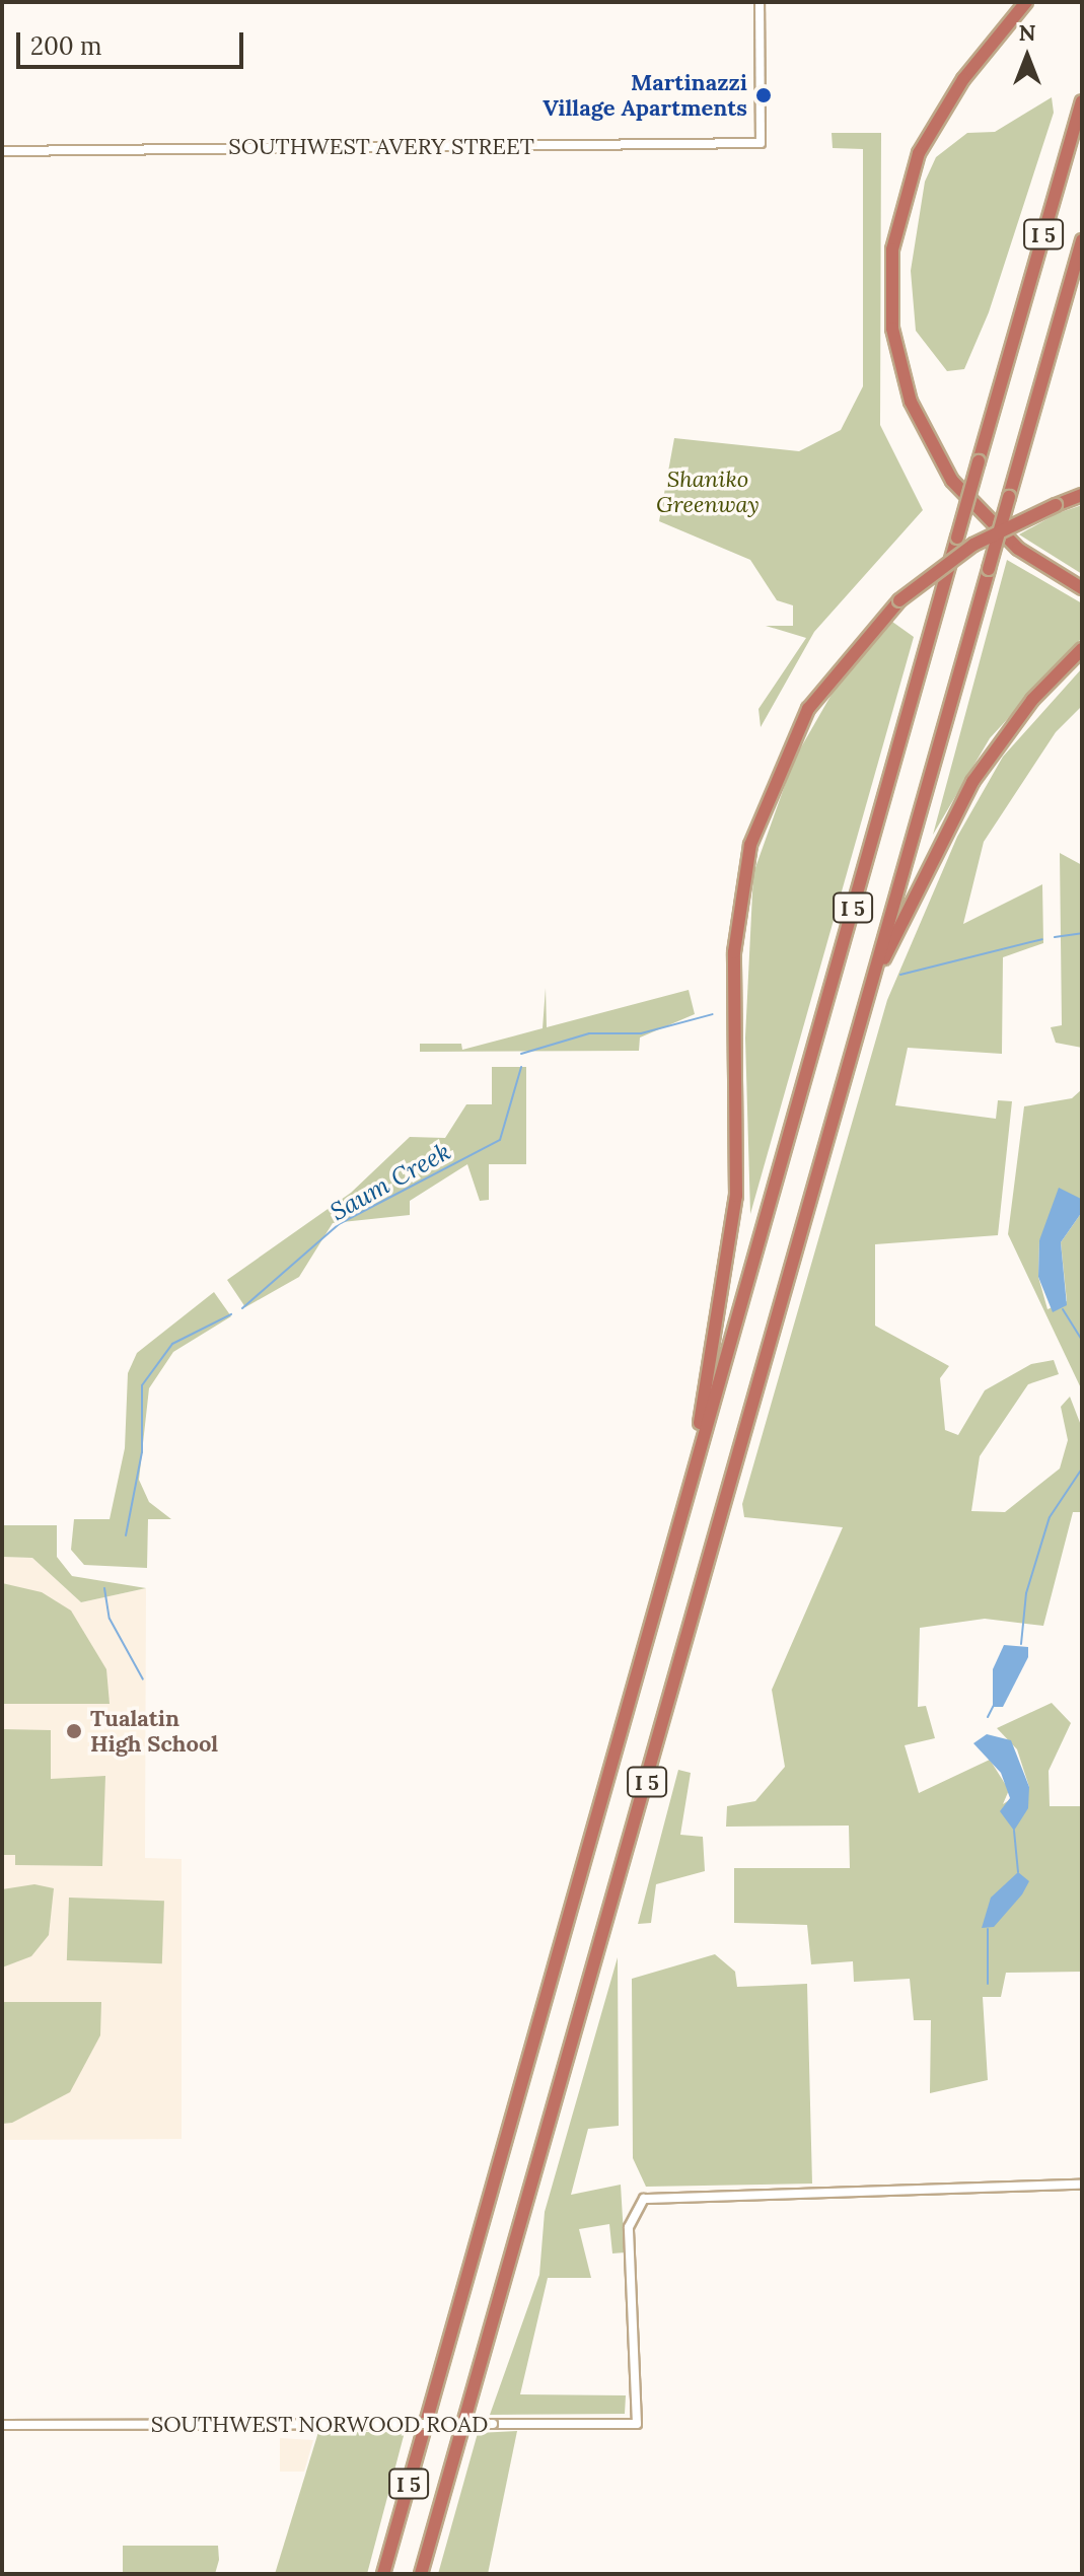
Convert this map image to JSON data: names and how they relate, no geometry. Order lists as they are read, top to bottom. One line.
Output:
{"streets":{"highway":["I 5"],"street":["SOUTHWEST AVERY STREET","SOUTHWEST NORWOOD ROAD"]},"water":["Saum Creek"],"parks":["Shaniko Greenway"],"places":["Martinazzi Village Apartments","Tualatin High School"],"scale_bar":"200 m","north":"top"}
